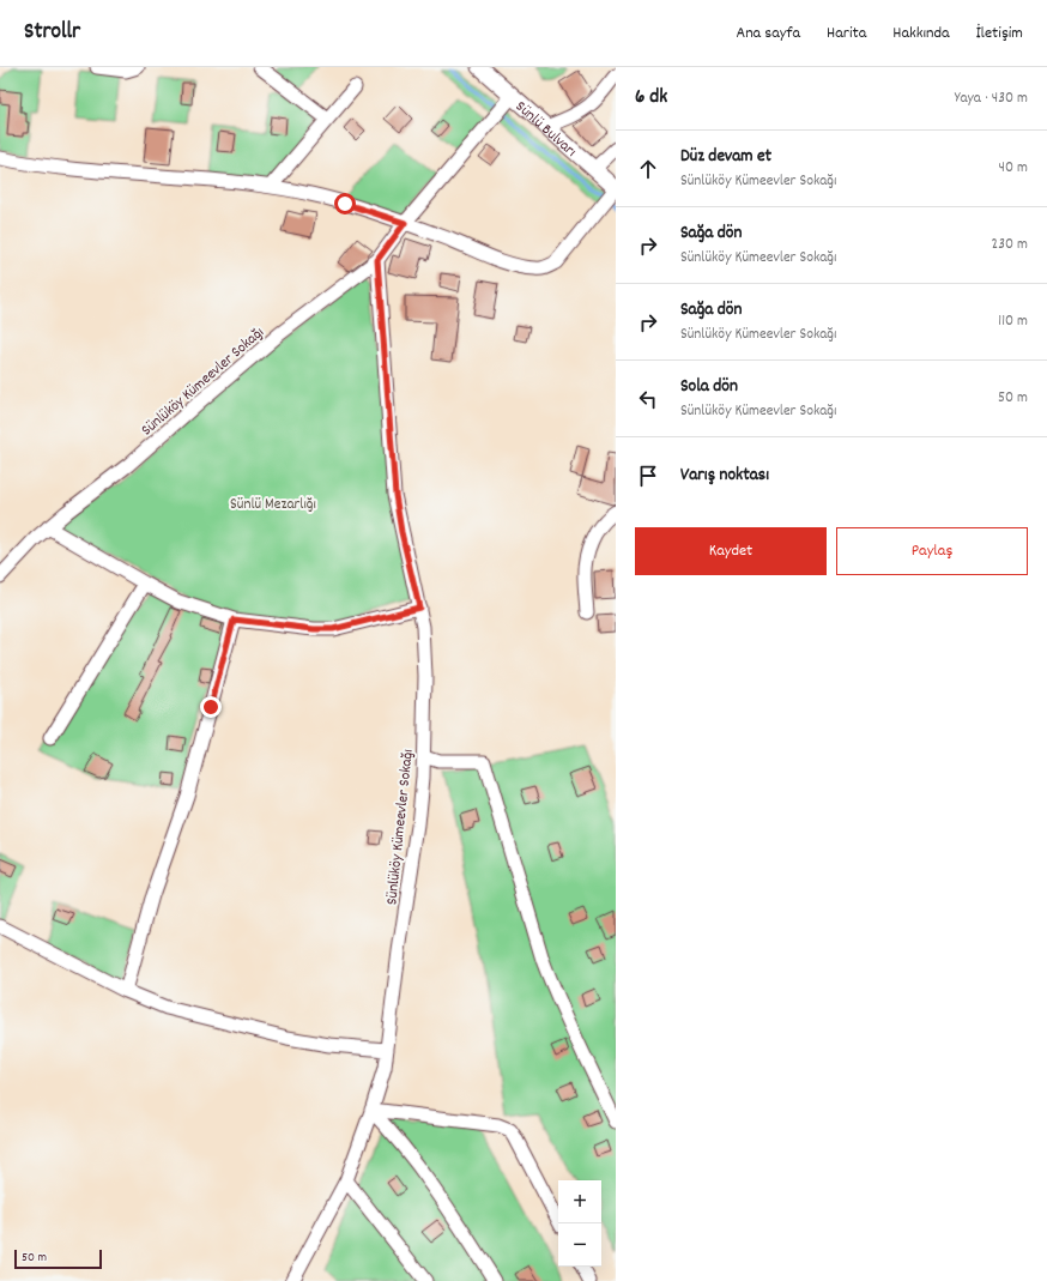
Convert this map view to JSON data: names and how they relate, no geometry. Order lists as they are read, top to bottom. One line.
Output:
{"streets":{"main road":["Sünlü Bulvarı"],"street":["Sünlüköy Kümeevler Sokağı"]},"crossings":[["Sünlü Bulvarı","Sünlüköy Kümeevler Sokağı"]],"parks":["Sünlü Mezarlığı"],"scale_bar":"50 m","page":{"header":"Strollr","nav":["Ana sayfa","Harita","Hakkında","İletişim"],"heading":["6 dk","Yaya · 430 m"],"list":[["Düz devam et","Sünlüköy Kümeevler Sokağı","40 m"],["Sağa dön","Sünlüköy Kümeevler Sokağı","230 m"],["Sağa dön","Sünlüköy Kümeevler Sokağı","110 m"],["Sola dön","Sünlüköy Kümeevler Sokağı","50 m"],"Varış noktası"],"buttons":["Kaydet","Paylaş"],"map_buttons":["+","−"],"scale":"50 m"}}
